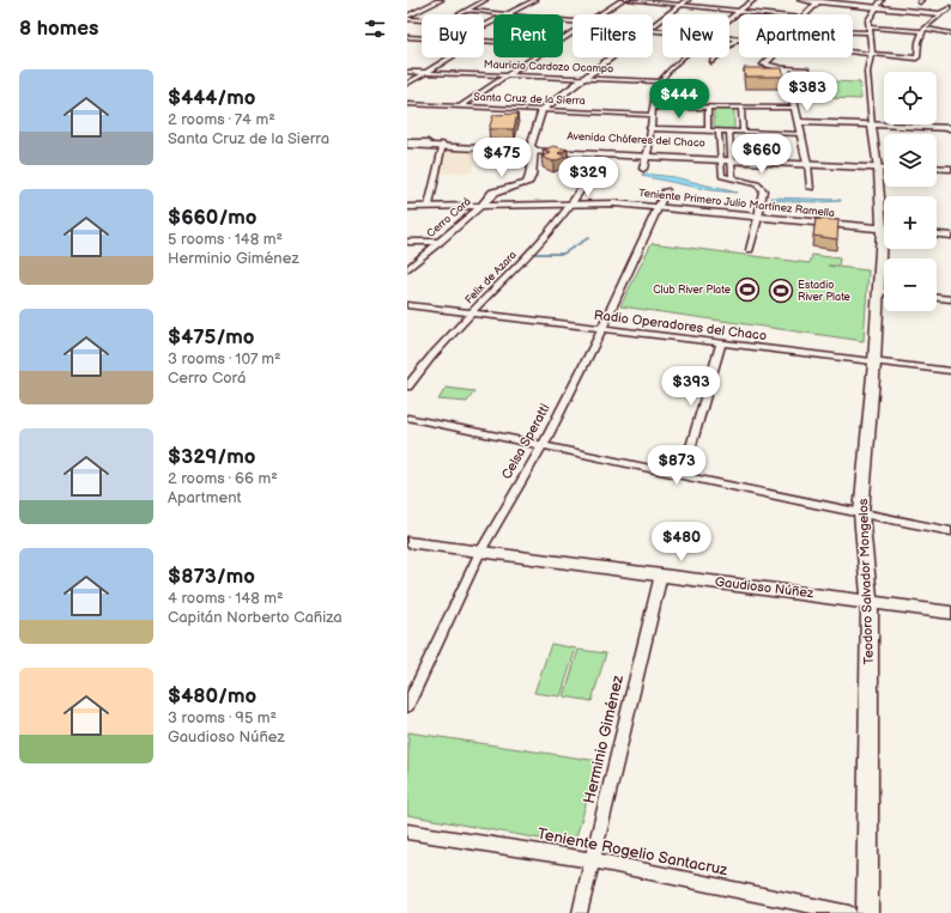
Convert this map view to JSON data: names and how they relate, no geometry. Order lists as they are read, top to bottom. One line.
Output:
{"streets":{"main road":["Avenida Chóferes del Chaco"],"street":["Mauricio Cardozo Ocampo","Santa Cruz de la Sierra","Teniente Primero Julio Martínez Ramella","Cerro Corá","Felix de Azara","Radio Operadores del Chaco","Celsa Speratti","Teodoro Salvador Mongelos","Gaudioso Núñez","Herminio Giménez","Teniente Rogelio Santacruz"]},"crossings":[["Avenida Chóferes del Chaco","Cerro Corá"],["Avenida Chóferes del Chaco","Teodoro Salvador Mongelos"],["Teniente Primero Julio Martínez Ramella","Cerro Corá"],["Teniente Primero Julio Martínez Ramella","Felix de Azara"],["Teniente Primero Julio Martínez Ramella","Celsa Speratti"],["Felix de Azara","Radio Operadores del Chaco"],["Radio Operadores del Chaco","Celsa Speratti"],["Radio Operadores del Chaco","Teodoro Salvador Mongelos"],["Celsa Speratti","Gaudioso Núñez"],["Teodoro Salvador Mongelos","Gaudioso Núñez"],["Gaudioso Núñez","Herminio Giménez"],["Herminio Giménez","Teniente Rogelio Santacruz"]],"places":{"sports":["Club River Plate","Estadio River Plate"]},"page":{"heading":"8 homes","chip":["Buy","Rent","Filters","New","Apartment"],"list":[{"name":"$444/mo","note":"2 rooms · 74 m² · Santa Cruz de la Sierra"},{"name":"$660/mo","note":"5 rooms · 148 m² · Herminio Giménez"},{"name":"$475/mo","note":"3 rooms · 107 m² · Cerro Corá"},{"name":"$329/mo","note":"2 rooms · 66 m² · Apartment"},{"name":"$873/mo","note":"4 rooms · 148 m² · Capitán Norberto Cañiza"},{"name":"$480/mo","note":"3 rooms · 95 m² · Gaudioso Núñez"}],"map_buttons":["+","−"],"price":["$383","$444","$660","$475","$329","$393","$873","$480"]}}
